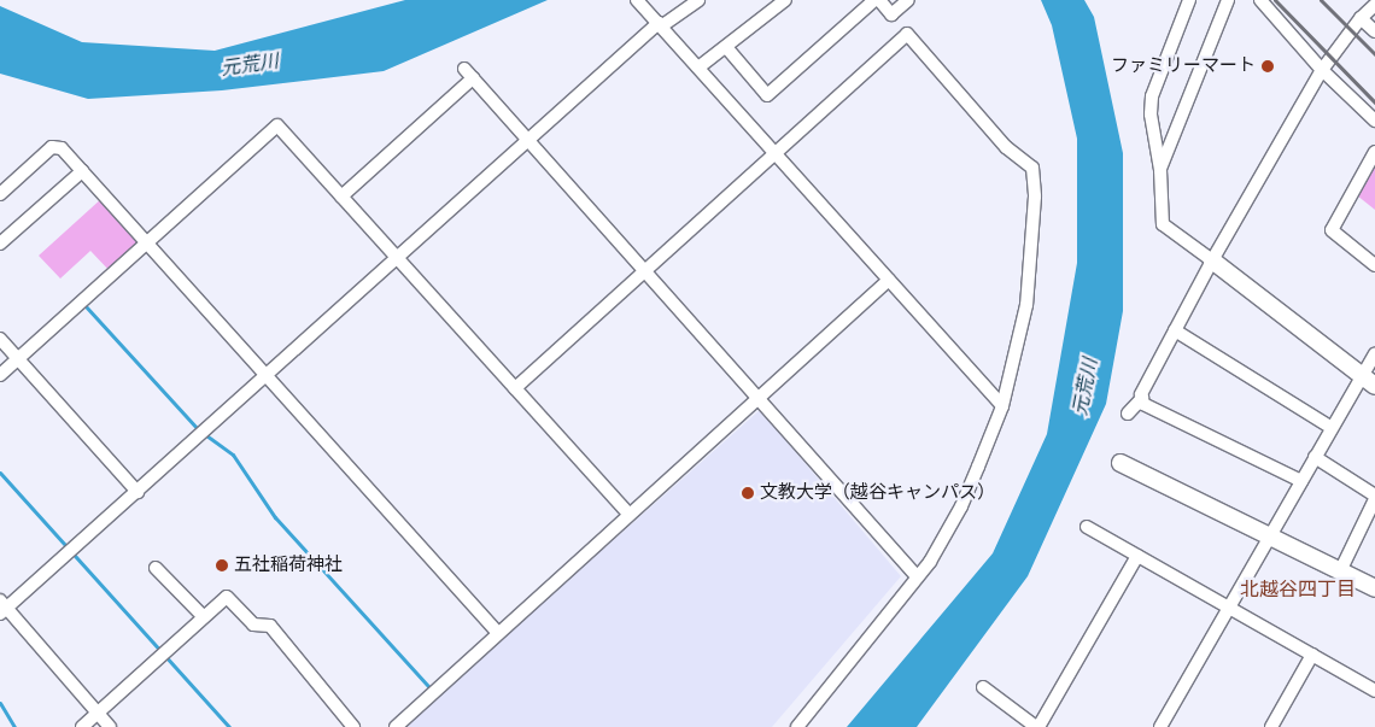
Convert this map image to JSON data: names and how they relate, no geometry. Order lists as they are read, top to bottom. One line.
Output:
{"districts":["北越谷四丁目"],"water":["元荒川"],"places":["ファミリーマート","文教大学（越谷キャンパス）","五社稲荷神社"]}
